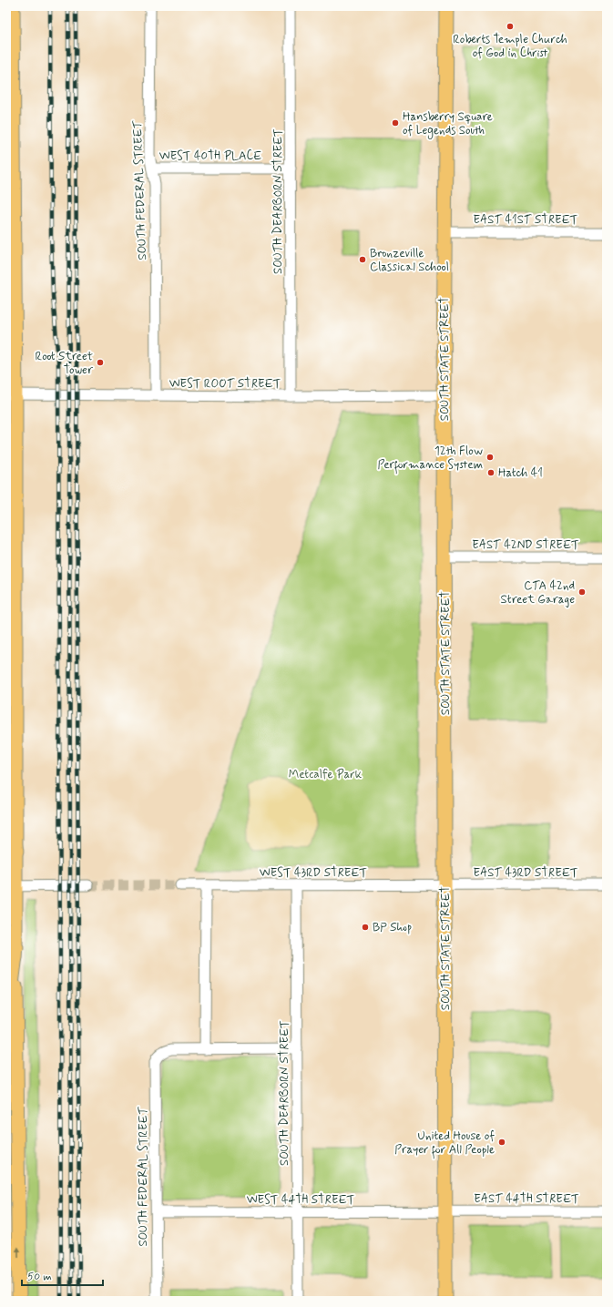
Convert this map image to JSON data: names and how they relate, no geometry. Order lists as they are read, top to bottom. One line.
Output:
{"streets":{"main road":["SOUTH STATE STREET"],"street":["WEST 40TH PLACE","SOUTH FEDERAL STREET","SOUTH DEARBORN STREET","EAST 41ST STREET","WEST ROOT STREET","EAST 42ND STREET","WEST 43RD STREET","EAST 43RD STREET","EAST 44TH STREET","WEST 44TH STREET"]},"crossings":[["WEST 40TH PLACE","SOUTH FEDERAL STREET"],["WEST 40TH PLACE","SOUTH DEARBORN STREET"],["SOUTH FEDERAL STREET","WEST ROOT STREET"],["SOUTH FEDERAL STREET","WEST 44TH STREET"],["SOUTH DEARBORN STREET","WEST ROOT STREET"],["SOUTH DEARBORN STREET","WEST 43RD STREET"],["SOUTH DEARBORN STREET","WEST 44TH STREET"],["EAST 41ST STREET","SOUTH STATE STREET"],["SOUTH STATE STREET","WEST ROOT STREET"],["SOUTH STATE STREET","EAST 42ND STREET"],["SOUTH STATE STREET","WEST 43RD STREET"],["SOUTH STATE STREET","EAST 43RD STREET"],["SOUTH STATE STREET","EAST 44TH STREET"],["SOUTH STATE STREET","WEST 44TH STREET"],["WEST 43RD STREET","EAST 43RD STREET"],["EAST 44TH STREET","WEST 44TH STREET"]],"parks":["Metcalfe Park"],"places":["Roberts Temple Church of God in Christ","Hansberry Square of Legends South","Bronzeville Classical School","Root Street Tower","12th Flow Performance System","Hatch 41","CTA 42nd Street Garage","BP Shop","United House of Prayer for All People"],"scale_bar":"50 m"}
